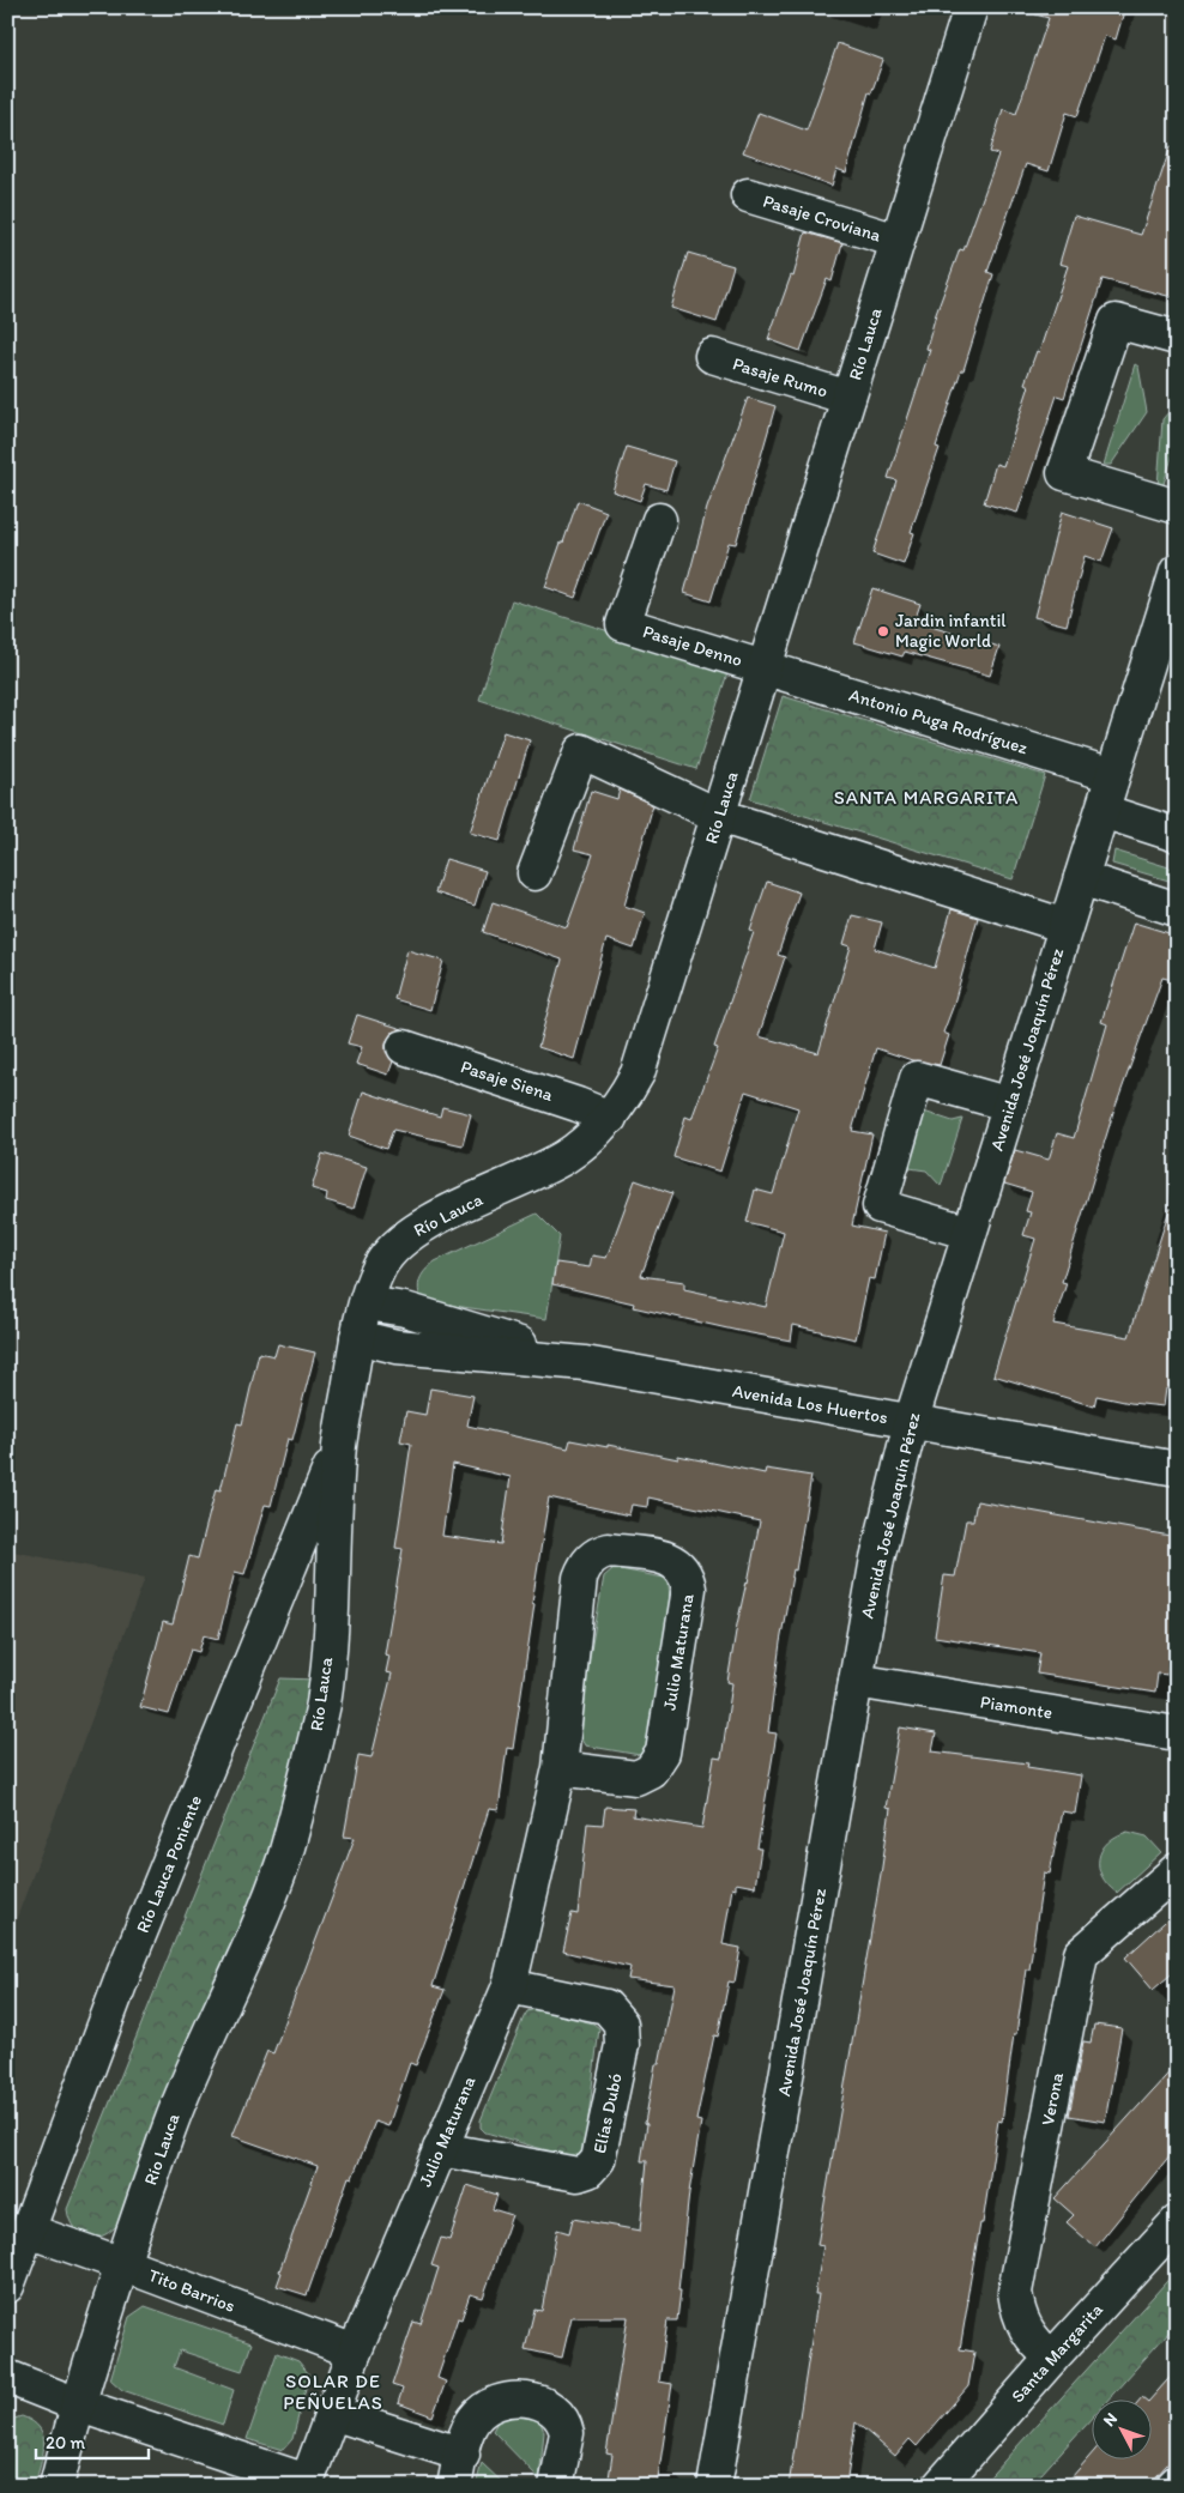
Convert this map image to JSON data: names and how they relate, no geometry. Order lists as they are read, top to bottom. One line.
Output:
{"streets":{"street":["Pasaje Croviana","Río Lauca","Pasaje Rumo","Pasaje Denno","Antonio Puga Rodríguez","Avenida José Joaquín Pérez","Pasaje Siena","Avenida Los Huertos","Julio Maturana","Piamonte","Río Lauca Poniente","Verona","Elías Dubó","Tito Barrios","Santa Margarita"]},"crossings":[["Pasaje Croviana","Río Lauca"],["Río Lauca","Pasaje Rumo"],["Río Lauca","Pasaje Denno"],["Río Lauca","Antonio Puga Rodríguez"],["Río Lauca","Pasaje Siena"],["Río Lauca","Avenida Los Huertos"],["Río Lauca","Río Lauca Poniente"],["Río Lauca","Tito Barrios"],["Pasaje Denno","Antonio Puga Rodríguez"],["Antonio Puga Rodríguez","Avenida José Joaquín Pérez"],["Avenida José Joaquín Pérez","Avenida Los Huertos"],["Avenida José Joaquín Pérez","Piamonte"],["Julio Maturana","Elías Dubó"],["Julio Maturana","Tito Barrios"],["Río Lauca Poniente","Tito Barrios"],["Verona","Santa Margarita"]],"districts":["SANTA MARGARITA","SOLAR DE PEÑUELAS"],"places":["Jardin infantil Magic World"],"scale_bar":"20 m","north":"top left"}
